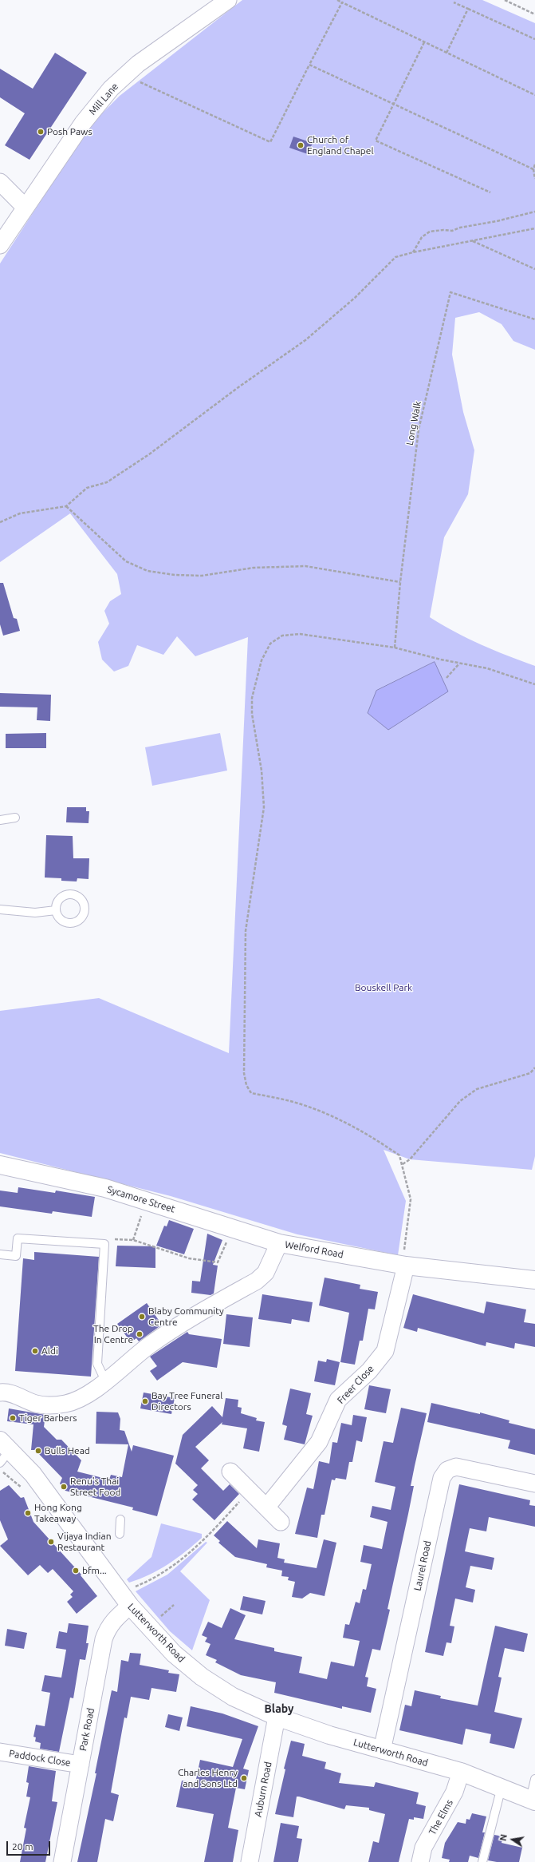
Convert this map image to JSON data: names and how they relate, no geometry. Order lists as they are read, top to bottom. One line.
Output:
{"streets":{"street":["Mill Lane","Sycamore Street","Welford Road","Freer Close","Laurel Road","Lutterworth Road","Park Road","Paddock Close","Auburn Road","The Elms"],"path":["Long Walk"]},"crossings":[["Sycamore Street","Welford Road"],["Welford Road","Freer Close"],["Laurel Road","Lutterworth Road"],["Lutterworth Road","Park Road"],["Lutterworth Road","Auburn Road"],["Lutterworth Road","The Elms"],["Park Road","Paddock Close"]],"districts":["Blaby"],"parks":["Bouskell Park"],"places":["Posh Paws","Church of England Chapel","Blaby Community Centre","The Drop In Centre","Aldi","Bay Tree Funeral Directors","Tiger Barbers","Bulls Head","Renu's Thai Street Food","Hong Kong Takeaway","Vijaya Indian Restaurant","bfm...","Charles Henry and Sons Ltd"],"scale_bar":"20 m","north":"left"}
